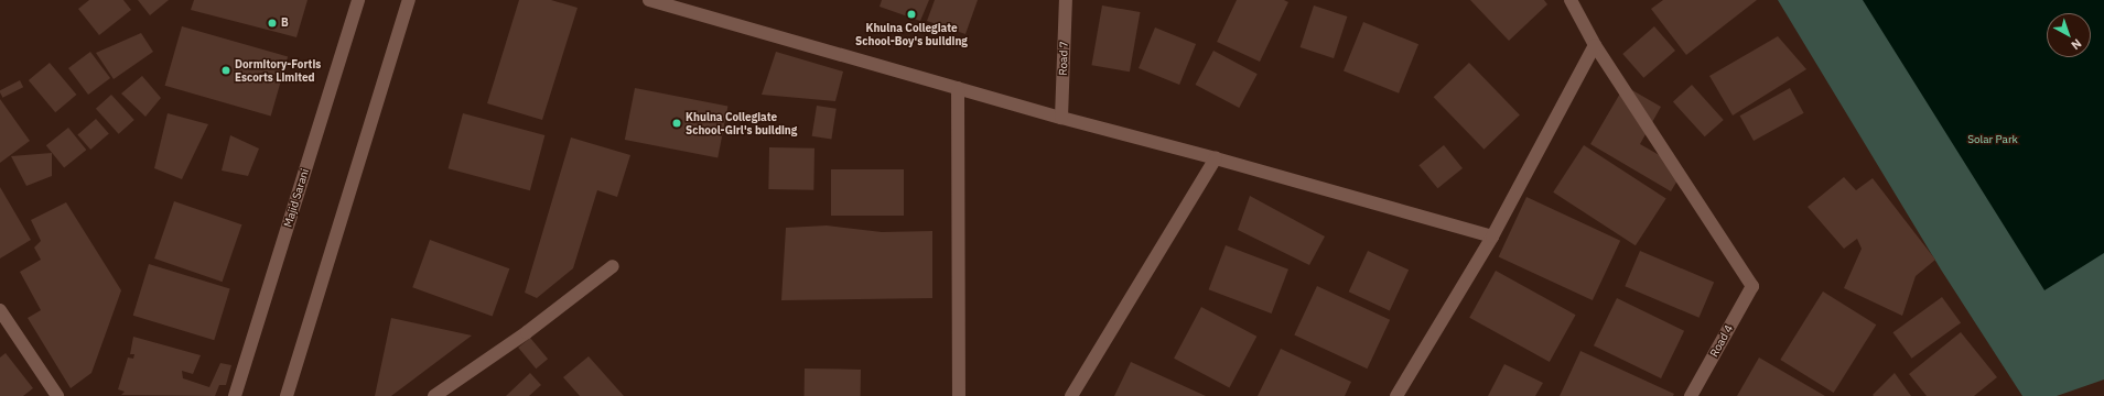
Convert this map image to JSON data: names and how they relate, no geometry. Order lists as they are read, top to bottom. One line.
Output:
{"streets":{"street":["Road 7","Majid Sarani","Road 4"]},"parks":["Solar Park"],"places":["Khulna Collegiate School-Boy's building","B","Dormitory-Fortis Escorts Limited","Khulna Collegiate School-Girl's building"],"north":"bottom right"}
